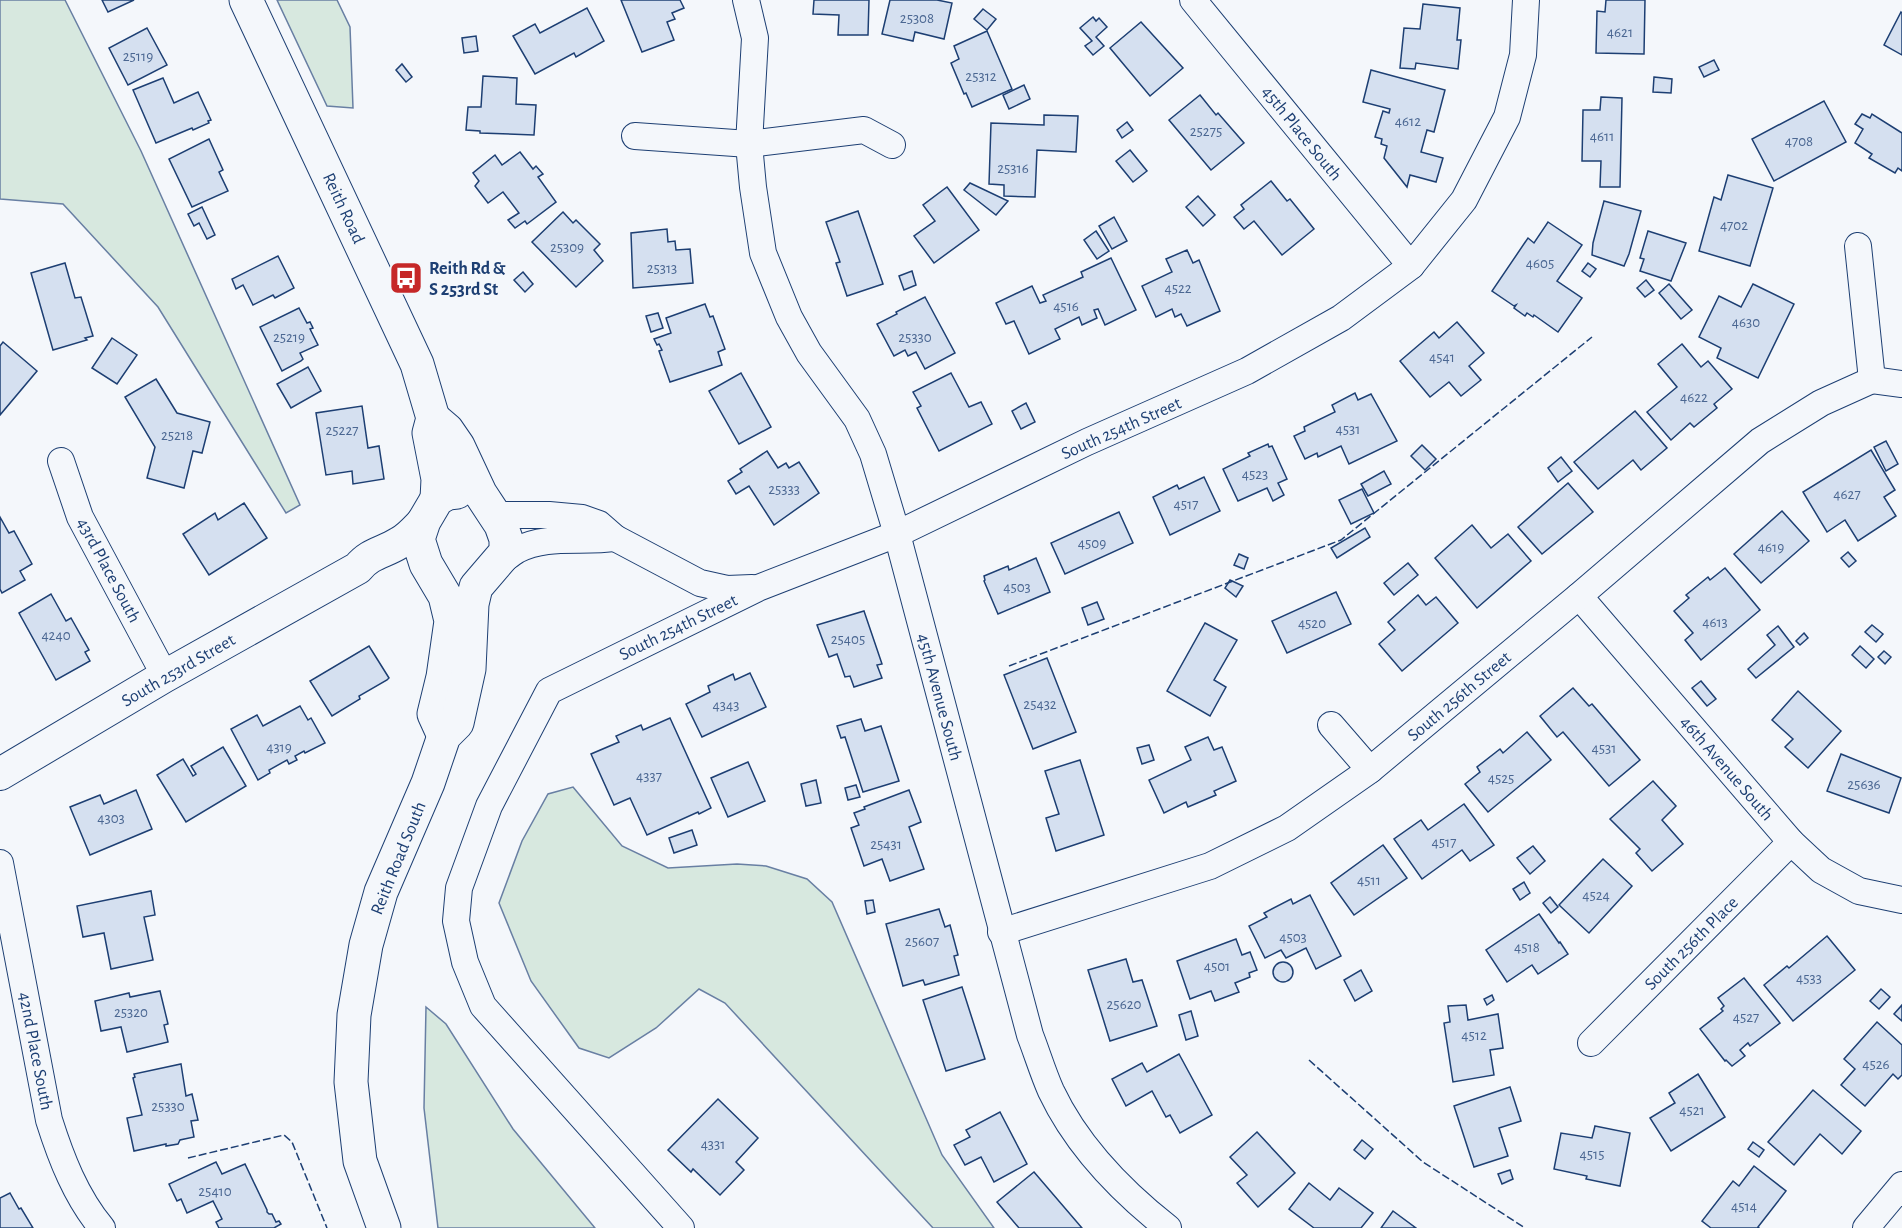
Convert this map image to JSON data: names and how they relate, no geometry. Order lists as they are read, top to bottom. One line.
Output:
{"streets":{"main road":["Reith Road","Reith Road South"],"street":["45th Place South","South 254th Street","43rd Place South","South 253rd Street","South 256th Street","45th Avenue South","46th Avenue South","South 256th Place","42nd Place South"]},"crossings":[["45th Place South","South 254th Street"],["Reith Road","South 253rd Street"],["Reith Road","Reith Road South"],["South 254th Street","45th Avenue South"],["43rd Place South","South 253rd Street"],["South 253rd Street","Reith Road South"],["South 256th Street","45th Avenue South"],["South 256th Street","46th Avenue South"],["46th Avenue South","South 256th Place"]],"places":{"bus stop":["Reith Rd & S 253rd St"]},"house_numbers":["25308","4621","25119","25312","4612","25275","4611","4708","25316","4702","25309","4605","25313","4522","4516","4630","25219","25330","4541","4622","4531","25227","25218","4523","25333","4627","4517","4509","4619","4503","4613","4520","4240","25405","25432","4343","4319","4531","4337","4525","25636","4303","4517","25431","4511","4524","4503","25607","4518","4501","4533","25620","25320","4527","4512","4526","25330","4521","4331","4515","25410","4514"]}
